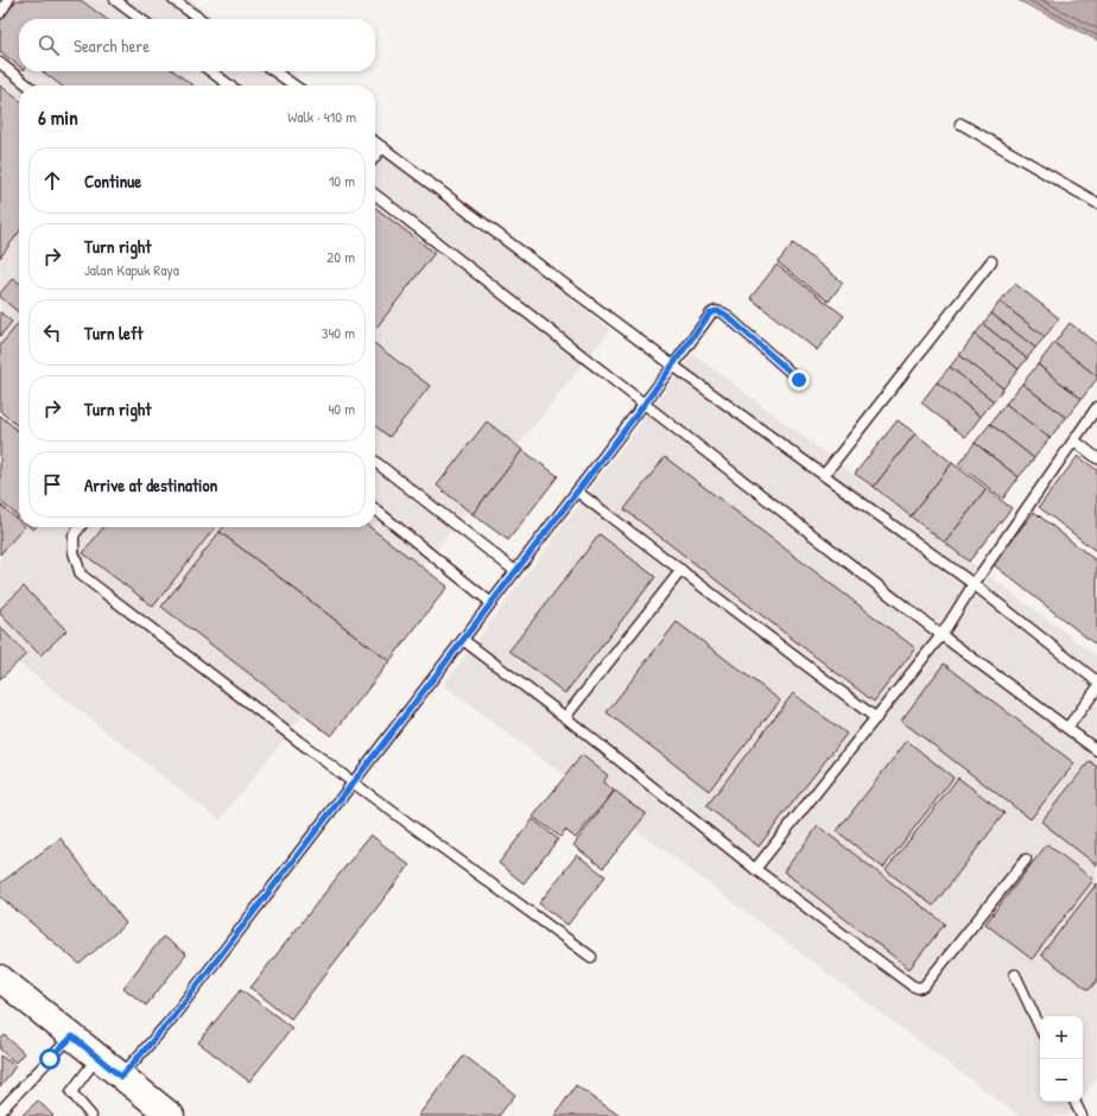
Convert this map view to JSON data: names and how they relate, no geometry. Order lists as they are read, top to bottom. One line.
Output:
{"page":{"search":"Search here","heading":["6 min","Walk · 410 m"],"list":[["Continue","10 m"],["Turn right","Jalan Kapuk Raya","20 m"],["Turn left","340 m"],["Turn right","40 m"],"Arrive at destination"],"map_buttons":["+","−"]}}
